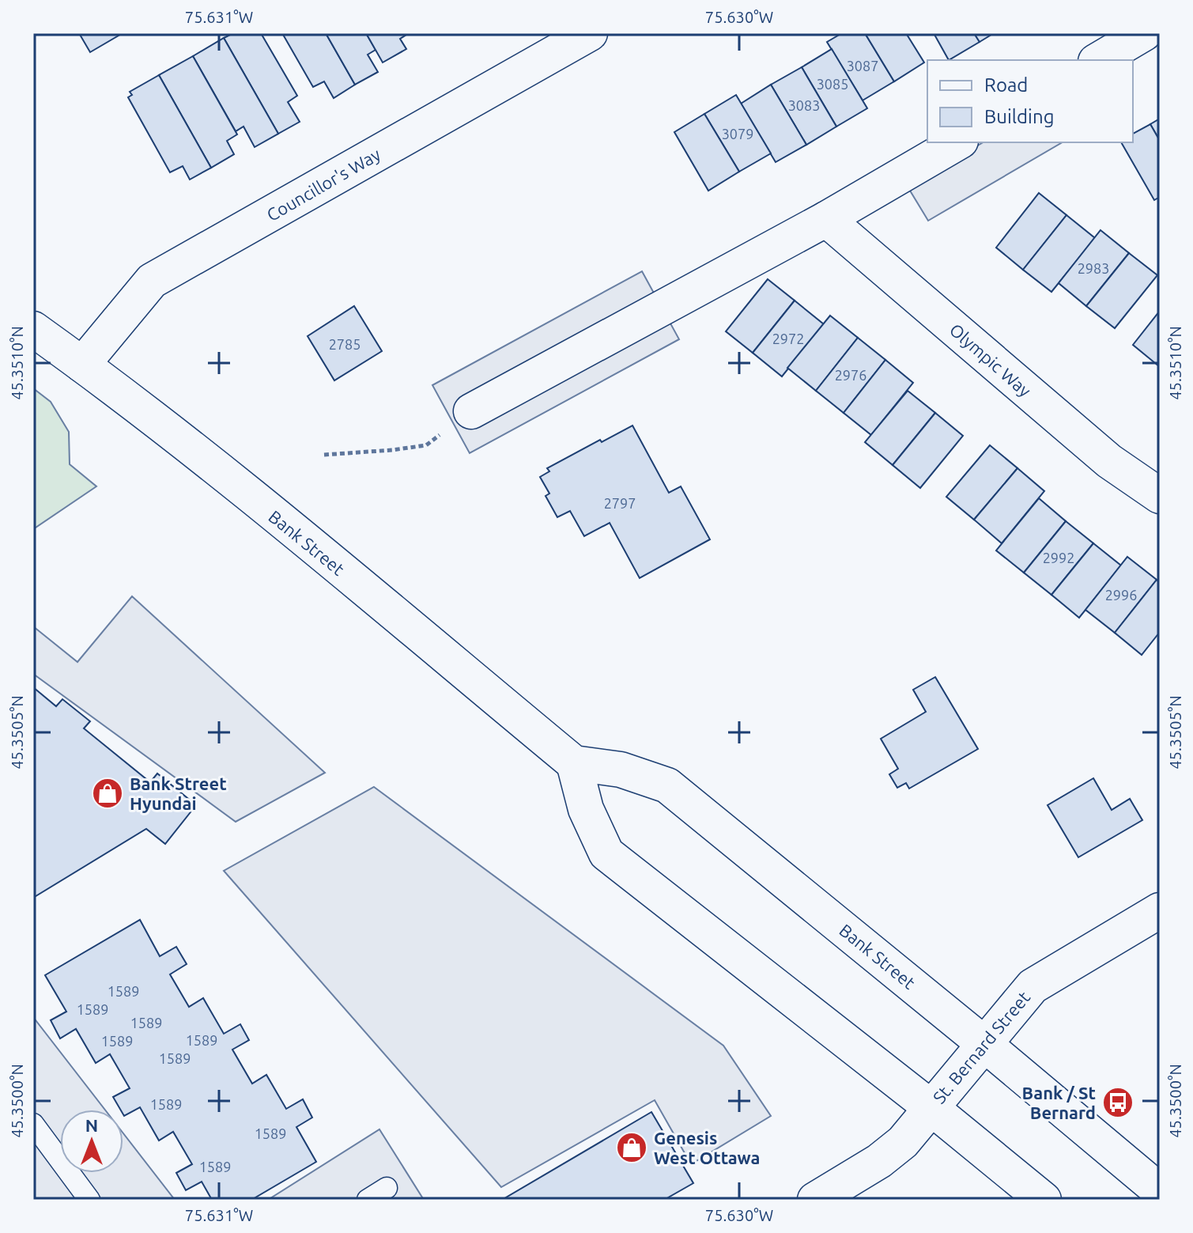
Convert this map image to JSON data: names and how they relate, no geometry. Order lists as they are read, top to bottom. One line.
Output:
{"streets":{"street":["Councillor's Way","Olympic Way","Bank Street","St. Bernard Street"]},"crossings":[["Councillor's Way","Bank Street"],["Bank Street","St. Bernard Street"]],"places":{"shop":["Bank Street Hyundai","Genesis West Ottawa"],"bus stop":["Bank / St Bernard"]},"house_numbers":["3087","3085","3083","3079","2983","2972","2785","2976","2797","2992","2996","1589","1589","1589","1589","1589","1589","1589","1589","1589"],"legend":["Road","Building"],"north":"top","coordinates":["75.631°W","75.630°W","45.3510°N","45.3505°N","45.3500°N"]}
